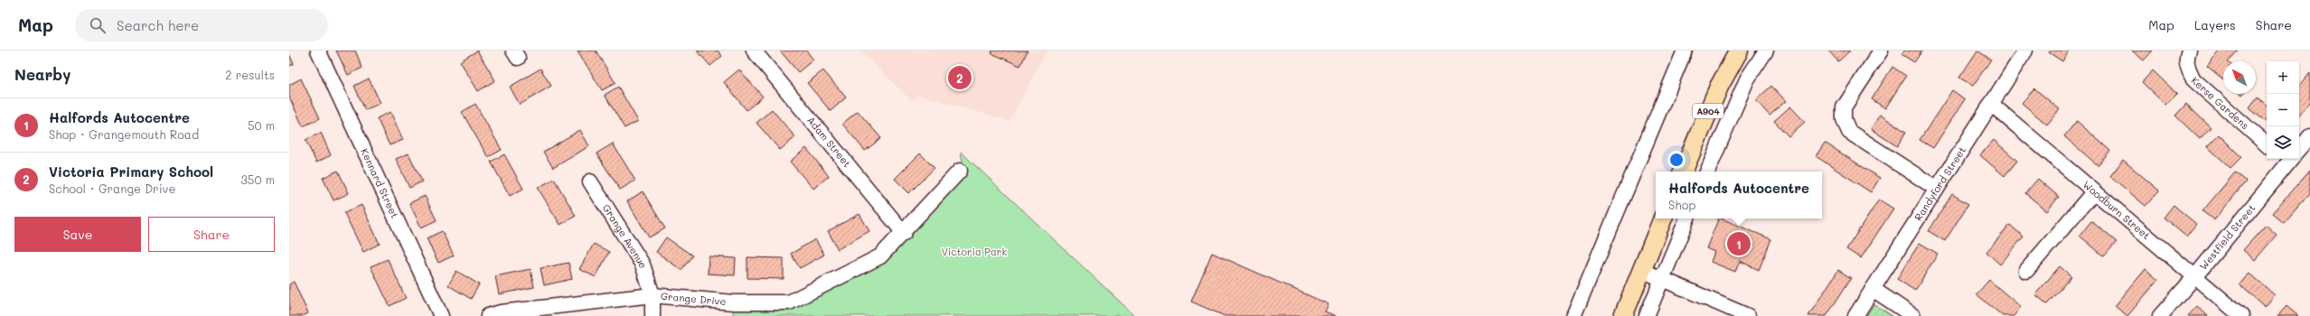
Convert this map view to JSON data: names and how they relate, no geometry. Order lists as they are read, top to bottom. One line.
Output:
{"streets":{"main road":["A904"],"street":["Kerse Gardens","Adam Street","Kennard Street","Randyford Street","Woodburn Street","Grange Avenue","Westfield Street","Grange Drive"]},"crossings":[["Adam Street","Grange Drive"],["Randyford Street","Woodburn Street"],["Woodburn Street","Westfield Street"],["Grange Avenue","Grange Drive"]],"parks":["Victoria Park"],"north":"top left","page":{"header":"Map","search":"Search here","nav":["Map","Layers","Share"],"heading":["Nearby","2 results"],"map_buttons":["+","−"],"pins":["2","1"],"list":[{"mark":"1","name":"Halfords Autocentre","note":"Shop · Grangemouth Road","value":"50 m"},{"mark":"2","name":"Victoria Primary School","note":"School · Grange Drive","value":"350 m"}],"popup":["Halfords Autocentre","Shop"],"buttons":["Save","Share"]}}
